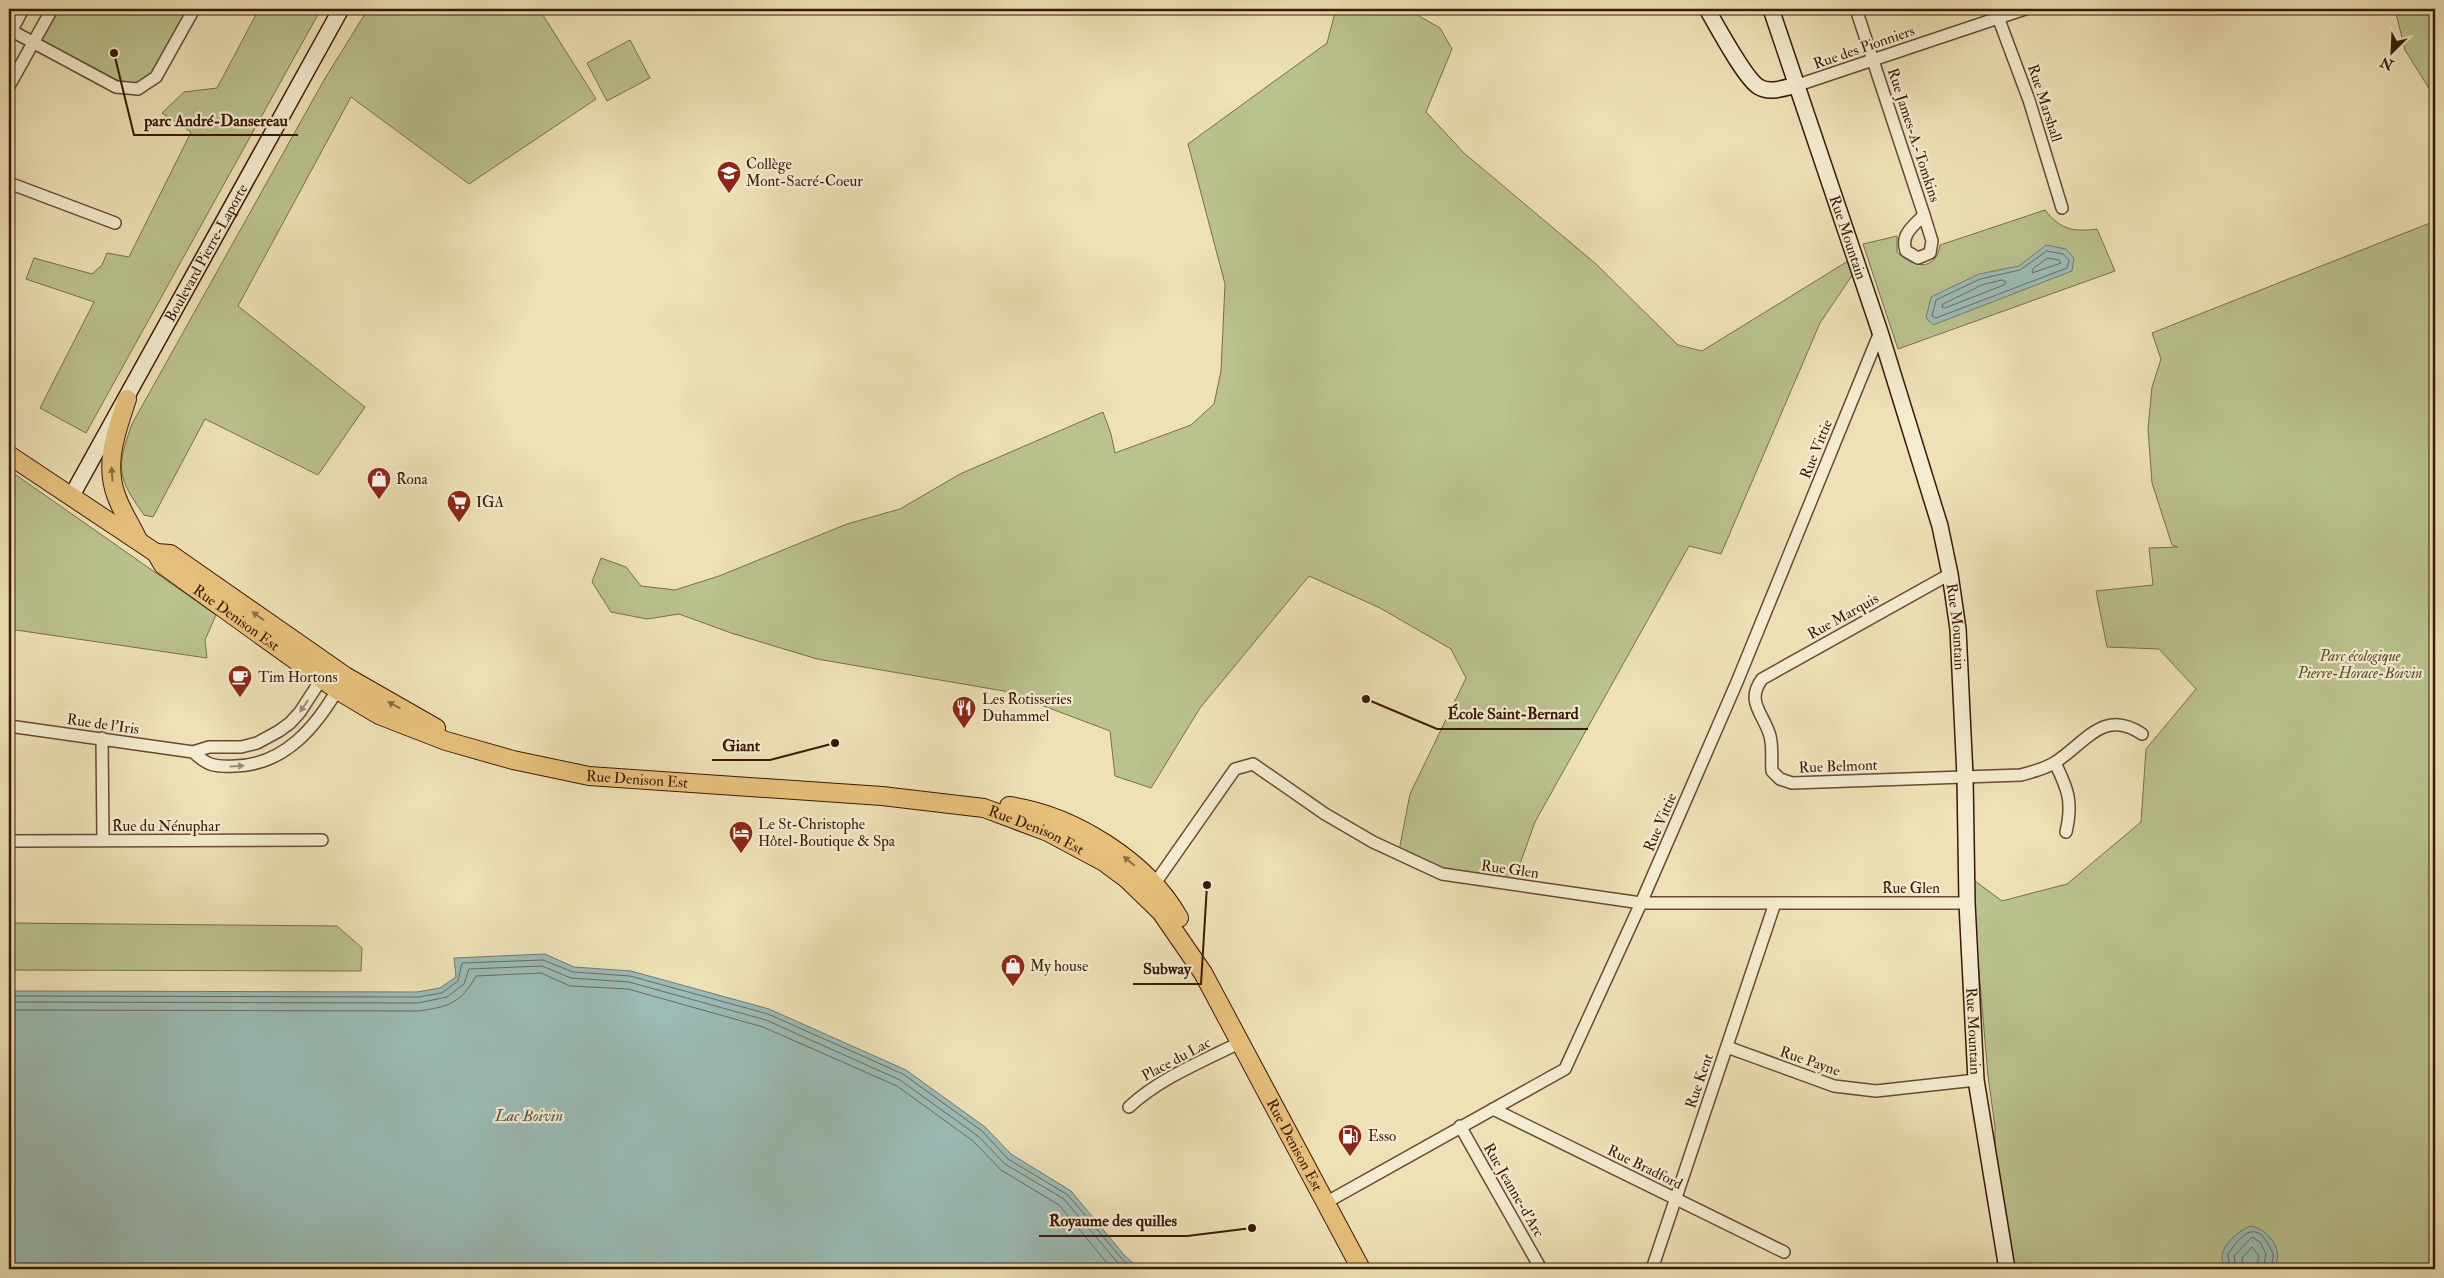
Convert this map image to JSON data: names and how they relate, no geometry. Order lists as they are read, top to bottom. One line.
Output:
{"streets":{"main road":["Rue Denison Est"],"street":["Rue des Pionniers","Rue Marshall","Rue James-A.-Tomkins","Rue Mountain","Boulevard Pierre-Laporte","Rue Vittie","Rue Marquis","Rue de l'Iris","Rue Belmont","Rue du Nénuphar","Rue Glen","Place du Lac","Rue Payne","Rue Kent","Rue Bradford","Rue Jeanne-d'Arc"]},"crossings":[["Rue des Pionniers","Rue Marshall"],["Rue des Pionniers","Rue James-A.-Tomkins"],["Rue des Pionniers","Rue Mountain"],["Rue Mountain","Rue Vittie"],["Rue Mountain","Rue Marquis"],["Rue Mountain","Rue Belmont"],["Rue Mountain","Rue Glen"],["Rue Mountain","Rue Payne"],["Boulevard Pierre-Laporte","Rue Denison Est"],["Rue Vittie","Rue Denison Est"],["Rue Vittie","Rue Glen"],["Rue Vittie","Rue Bradford"],["Rue Vittie","Rue Jeanne-d'Arc"],["Rue Marquis","Rue Belmont"],["Rue Denison Est","Rue de l'Iris"],["Rue Denison Est","Rue Glen"],["Rue Denison Est","Place du Lac"],["Rue Glen","Rue Kent"],["Rue Payne","Rue Kent"],["Rue Kent","Rue Bradford"]],"water":["Lac Boivin"],"parks":["Parc écologique Pierre-Horace-Boivin"],"places":{"other":["parc André-Dansereau","École Saint-Bernard","Giant","Subway","Royaume des quilles"],"school or university":["Collège Mont-Sacré-Coeur"],"shop":["Rona","My house"],"supermarket":["IGA"],"cafe":["Tim Hortons"],"restaurant":["Les Rotisseries Duhammel"],"hotel":["Le St-Christophe Hôtel-Boutique & Spa"],"fuel station":["Esso"]},"north":"bottom left"}
